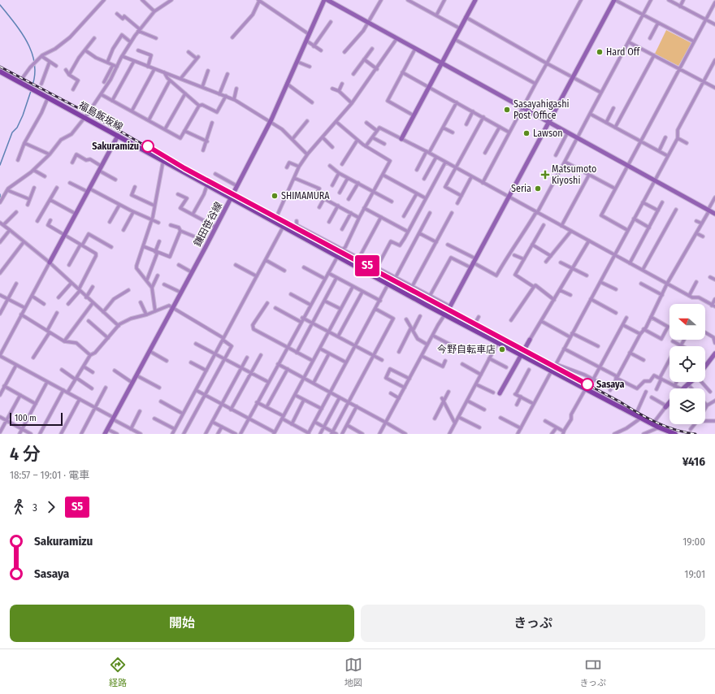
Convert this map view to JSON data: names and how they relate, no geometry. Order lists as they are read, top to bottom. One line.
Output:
{"streets":{"main road":["福島飯坂線"],"street":["鎌田笹谷線"]},"crossings":[["福島飯坂線","鎌田笹谷線"]],"places":{"other":["Hard Off","Sasayahigashi Post Office","Lawson","Sakuramizu","Seria","SHIMAMURA","今野自転車店","Sasaya"],"health":["Matsumoto Kiyoshi"]},"scale_bar":"100 m","north":"left","page":{"on_map":"S5","scale":"100 m","heading":["4 分","18:57 – 19:01 · 電車","¥416"],"legs":["3","S5"],"list":[{"name":"Sakuramizu","value":"19:00"},{"name":"Sasaya","value":"19:01"}],"buttons":["開始","きっぷ"],"tabs":["経路","地図","きっぷ"]}}
